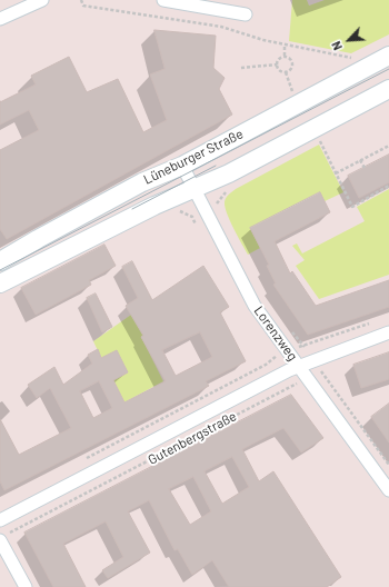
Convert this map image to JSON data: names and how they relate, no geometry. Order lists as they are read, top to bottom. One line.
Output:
{"streets":{"main road":["Lüneburger Straße"],"street":["Lorenzweg","Gutenbergstraße"]},"crossings":[["Lüneburger Straße","Lorenzweg"],["Lorenzweg","Gutenbergstraße"]],"north":"bottom left"}
